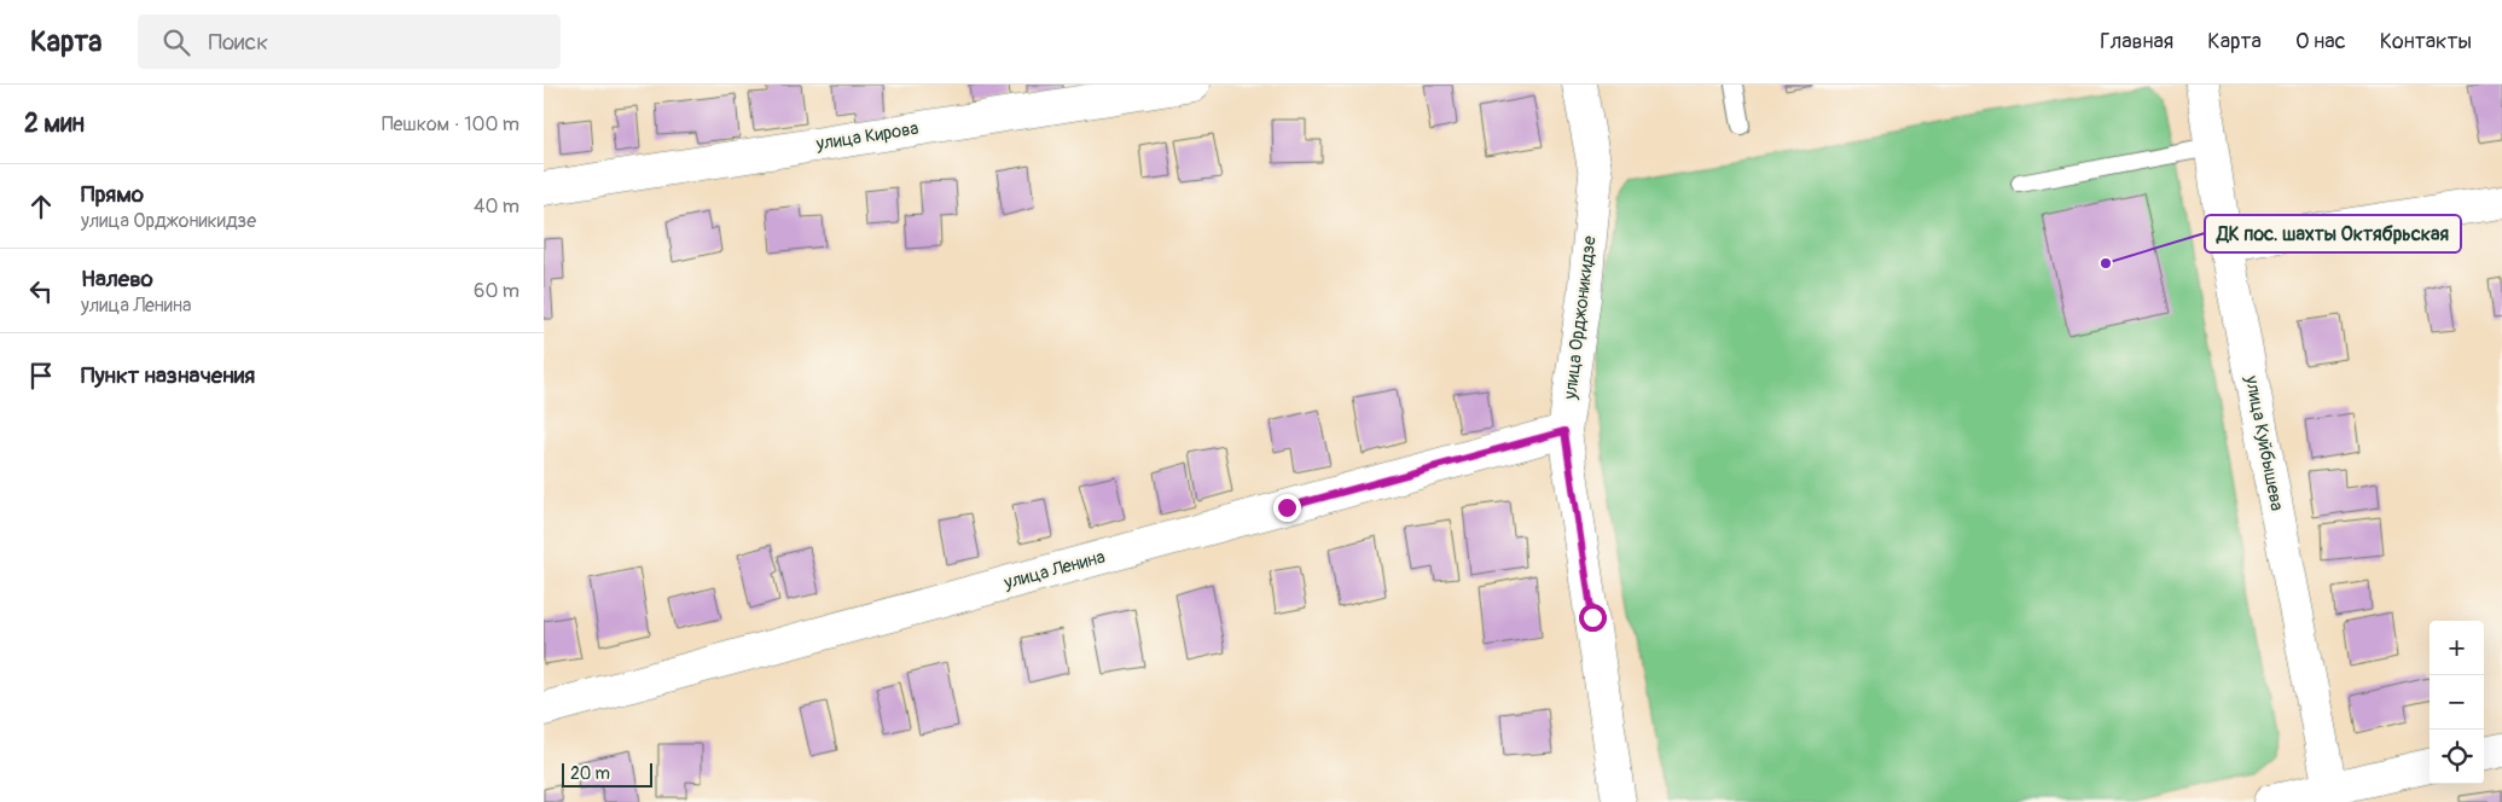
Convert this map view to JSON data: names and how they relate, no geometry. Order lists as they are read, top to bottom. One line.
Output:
{"streets":{"street":["улица Кирова","улица Орджоникидзе","улица Куйбышева","улица Ленина"]},"crossings":[["улица Орджоникидзе","улица Ленина"]],"places":["ДК пос. шахты Октябрьская"],"scale_bar":"20 m","page":{"header":"Карта","search":"Поиск","nav":["Главная","Карта","О нас","Контакты"],"heading":["2 мин","Пешком · 100 m"],"list":[["Прямо","улица Орджоникидзе","40 m"],["Налево","улица Ленина","60 m"],"Пункт назначения"],"map_buttons":["+","−"],"scale":"20 m"}}
